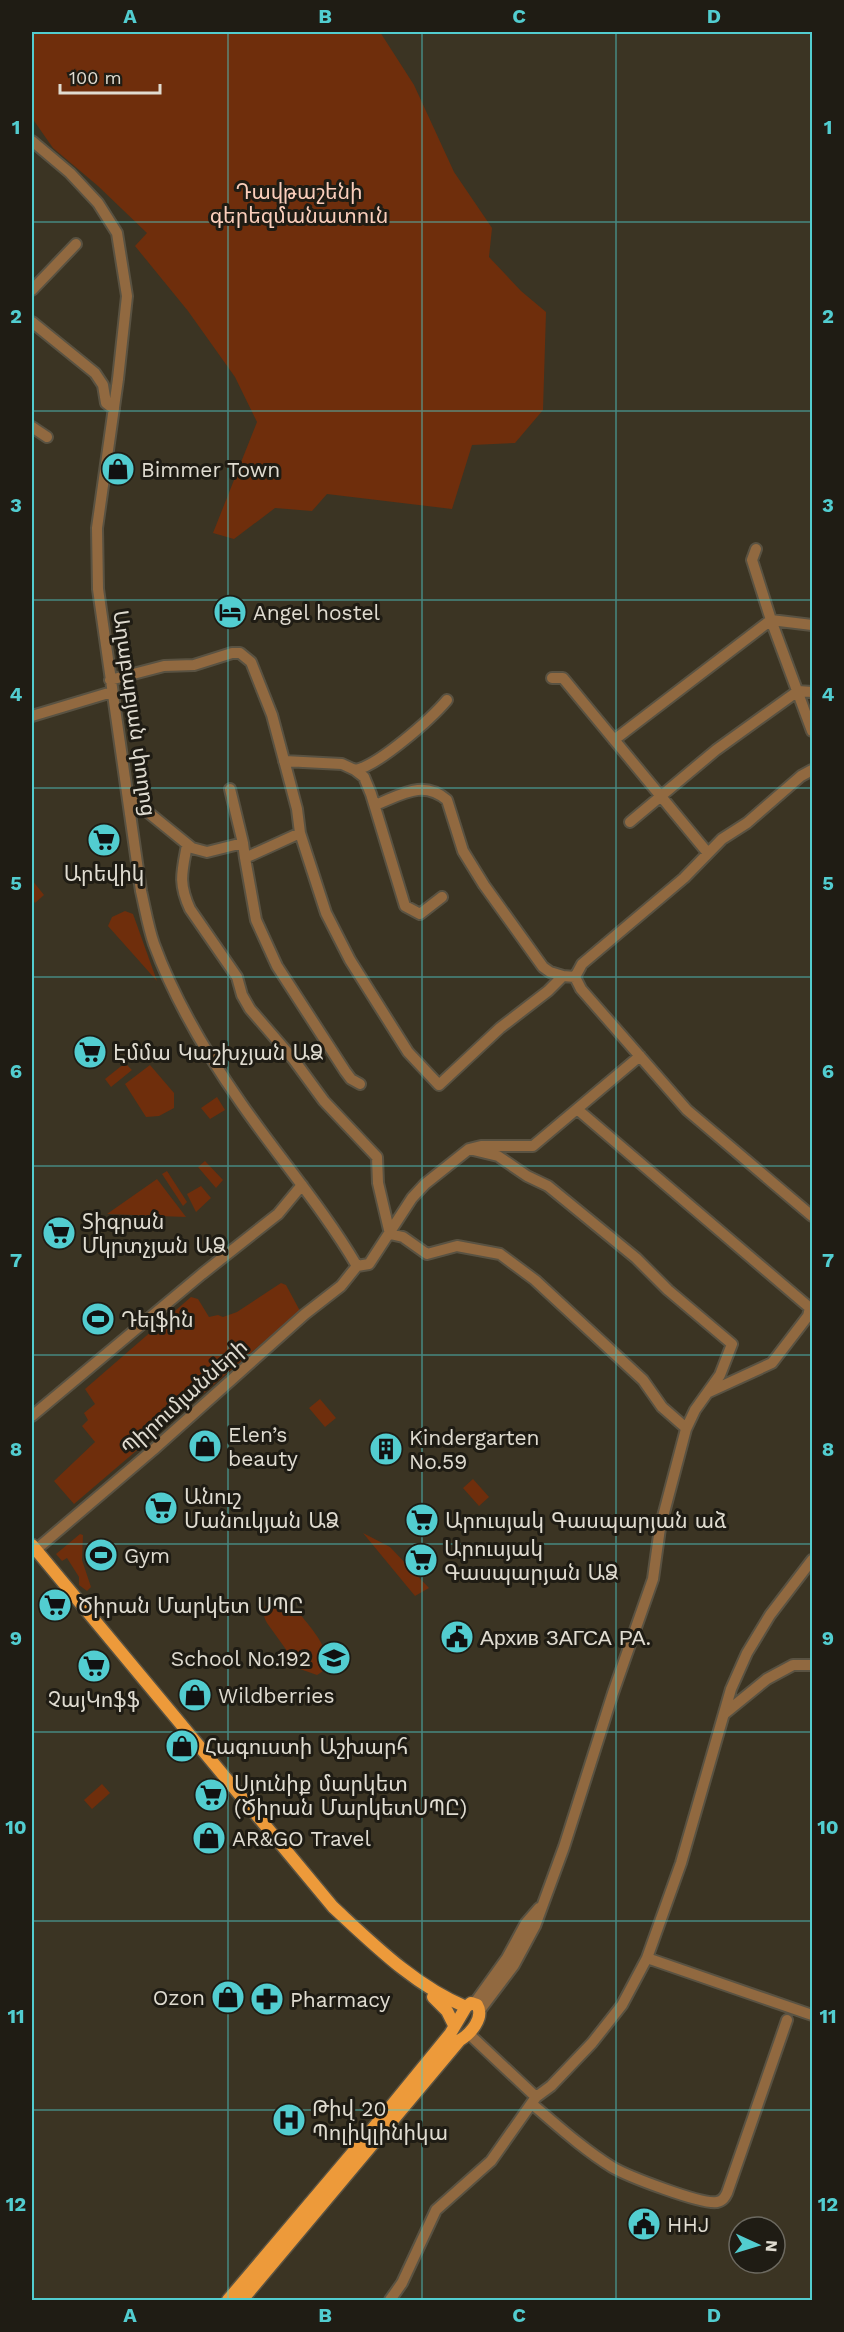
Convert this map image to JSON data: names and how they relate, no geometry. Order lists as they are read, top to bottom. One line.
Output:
{"streets":{"street":["Աղաբաբյան փողոց","Պիրումյանների"]},"crossings":[["Աղաբաբյան փողոց","Պիրումյանների"]],"parks":["Դավթաշենի գերեզմանատուն"],"places":{"shop":["Bimmer Town","Elen’s beauty","Wildberries","Հագուստի Աշխարհ","AR&GO Travel","Ozon"],"hotel":["Angel hostel"],"supermarket":["Արեվիկ","Էմմա Կաշխչյան ԱՁ","Տիգրան Մկրտչյան ԱՁ","Անուշ Մանուկյան ԱՁ","Արուսյակ Գասպարյան աձ","Արուսյակ Գասպարյան ԱՁ","Ծիրան Մարկետ ՍՊԸ","ՉայԿոֆֆ","Սյունիք մարկետ (Ծիրան ՄարկետՍՊԸ)"],"sports":["Դելֆին","Gym"],"building":["Kindergarten No.59"],"public building":["Архив ЗАГСА РА.","HHJ"],"school or university":["School No.192"],"pharmacy":["Pharmacy"],"hospital":["Թիվ 20 Պոլիկլինիկա"]},"scale_bar":"100 m","north":"right","grid":{"columns":["A","B","C","D"],"rows":["1","2","3","4","5","6","7","8","9","10","11","12"]}}
